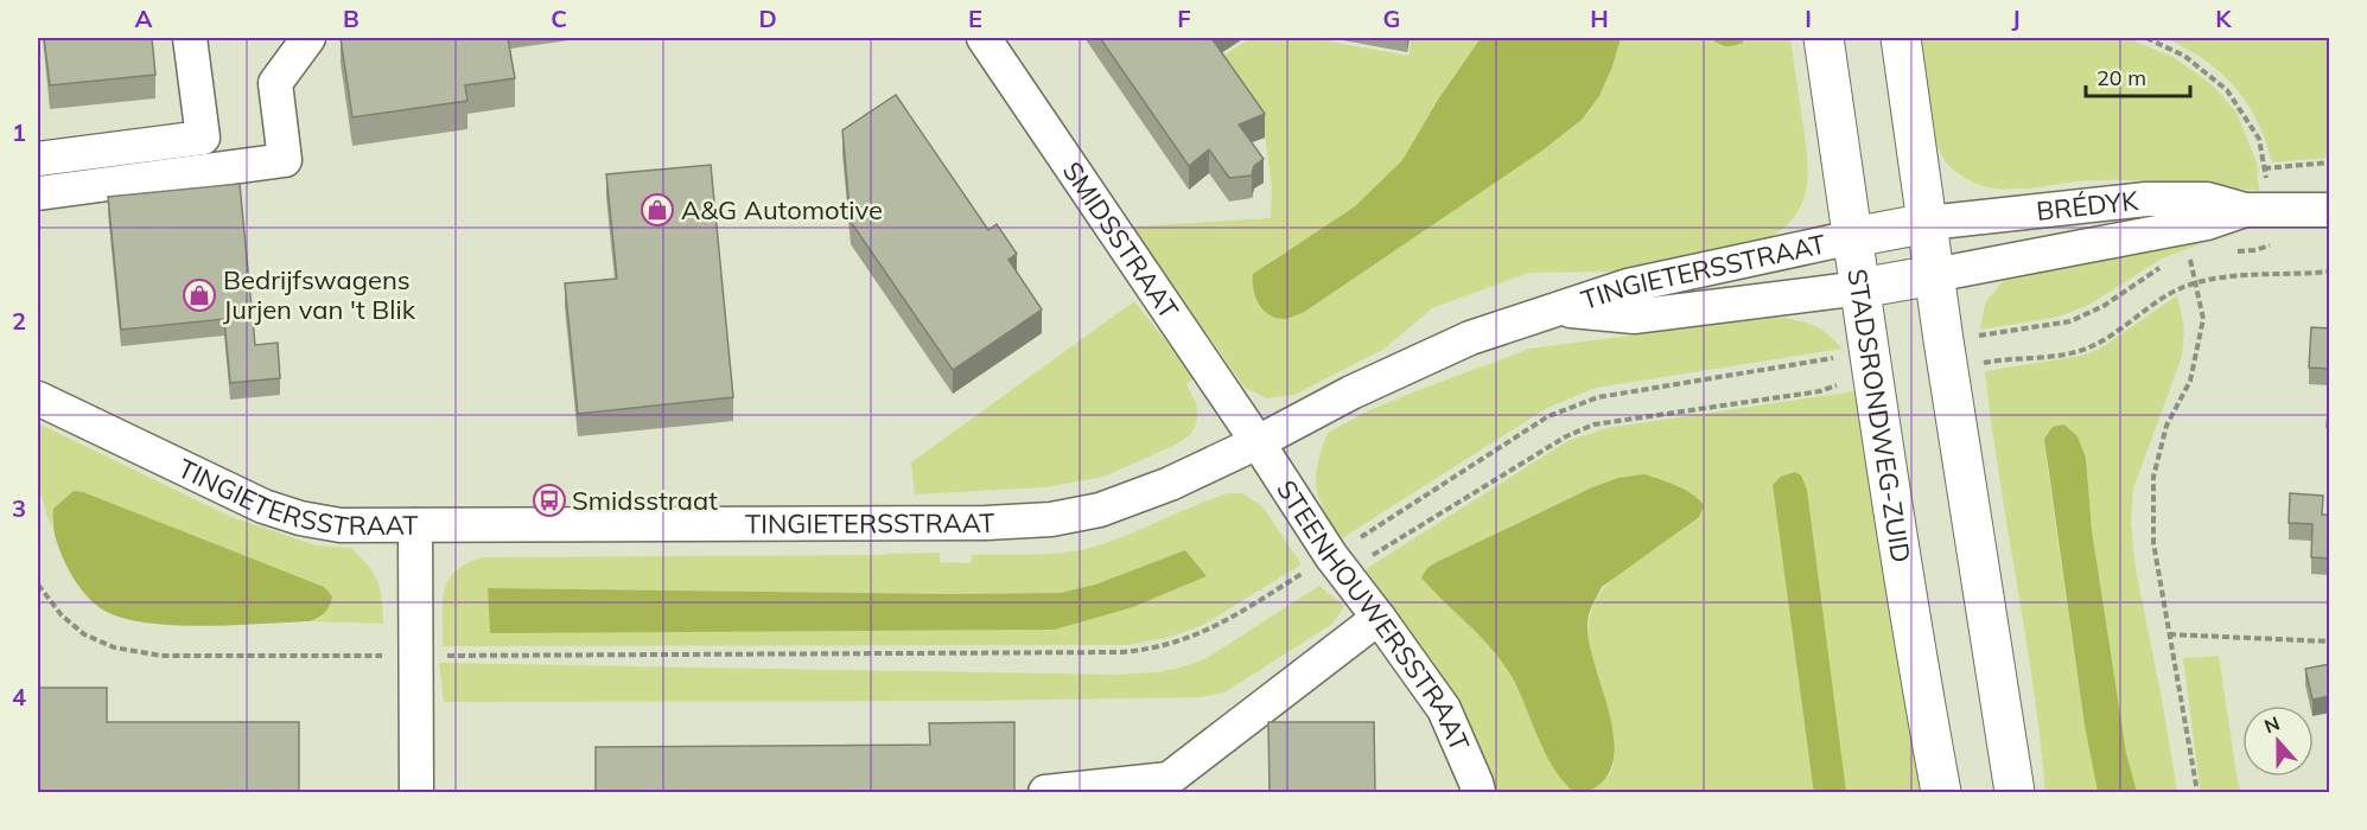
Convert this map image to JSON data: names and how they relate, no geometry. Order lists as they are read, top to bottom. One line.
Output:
{"streets":{"main road":["STADSRONDWEG-ZUID"],"street":["BRÉDYK","SMIDSSTRAAT","TINGIETERSSTRAAT","STEENHOUWERSSTRAAT"]},"crossings":[["SMIDSSTRAAT","TINGIETERSSTRAAT"],["SMIDSSTRAAT","STEENHOUWERSSTRAAT"],["TINGIETERSSTRAAT","STADSRONDWEG-ZUID"],["TINGIETERSSTRAAT","STEENHOUWERSSTRAAT"]],"places":{"shop":["A&G Automotive","Bedrijfswagens Jurjen van 't Blik"],"bus stop":["Smidsstraat"]},"scale_bar":"20 m","north":"top","grid":{"columns":["A","B","C","D","E","F","G","H","I","J","K"],"rows":["1","2","3","4"]}}
